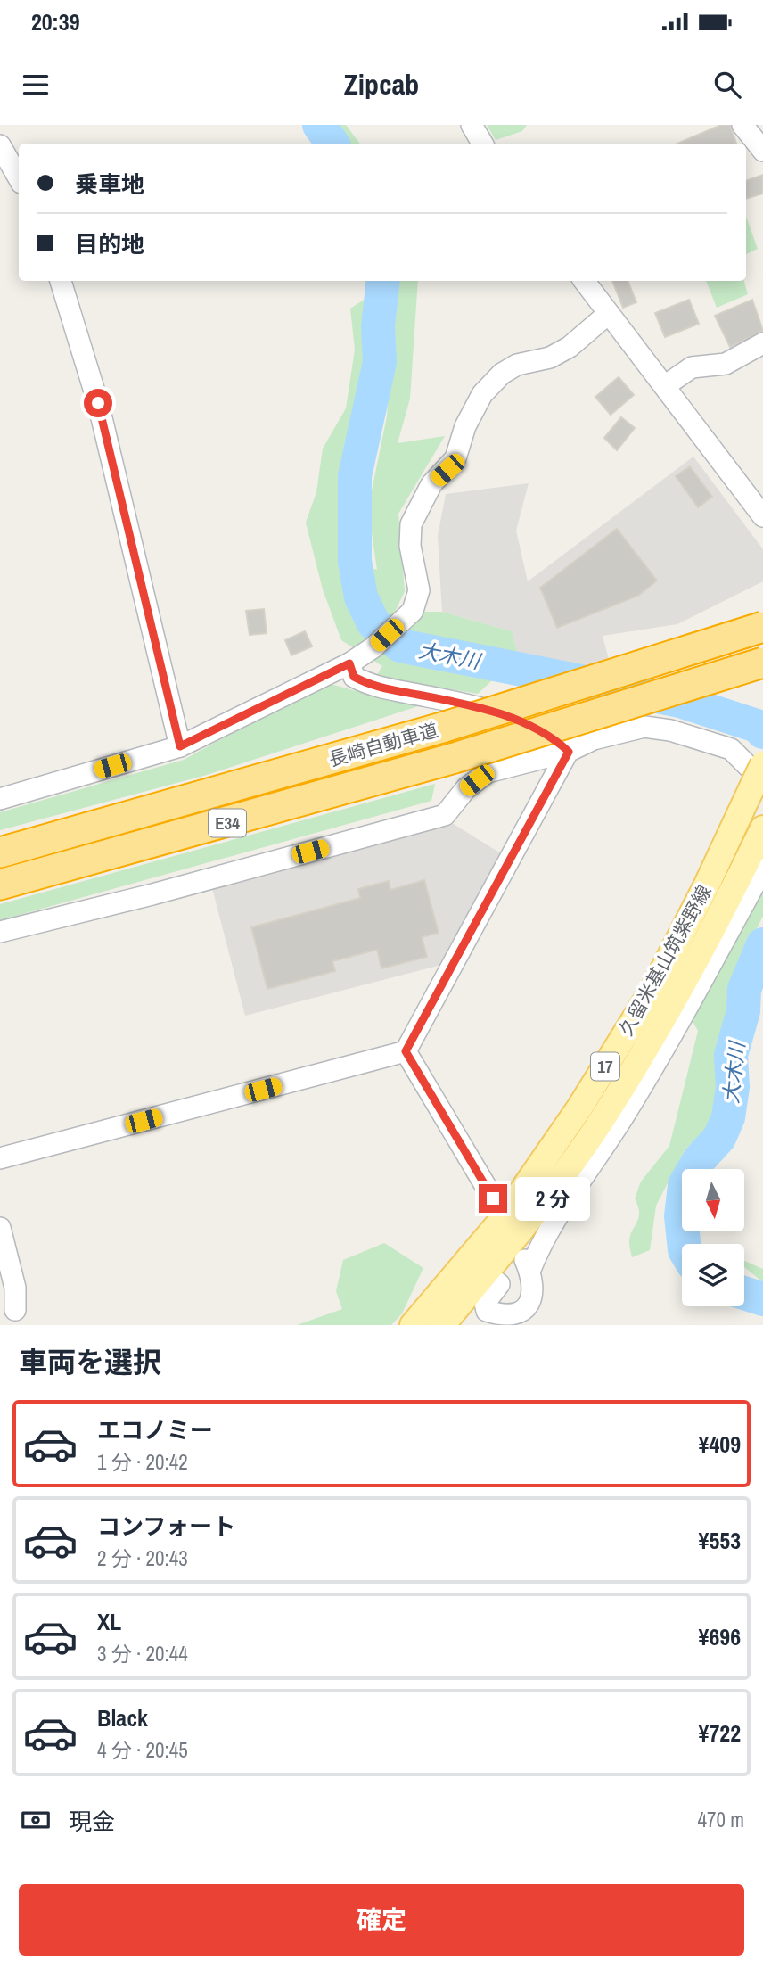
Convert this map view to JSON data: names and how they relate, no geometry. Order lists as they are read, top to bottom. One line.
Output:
{"streets":{"highway":["長崎自動車道","E34"],"main road":["久留米基山筑紫野線","17"]},"water":["大木川"],"north":"bottom","page":{"status":"20:39","header":"Zipcab","banner":["乗車地","目的地"],"bubble":"2 分","heading":"車両を選択","list":[{"name":"エコノミー","note":"1 分 · 20:42","value":"¥409"},{"name":"コンフォート","note":"2 分 · 20:43","value":"¥553"},{"name":"XL","note":"3 分 · 20:44","value":"¥696"},{"name":"Black","note":"4 分 · 20:45","value":"¥722"}],"pay":["現金","470 m"],"buttons":"確定"}}
